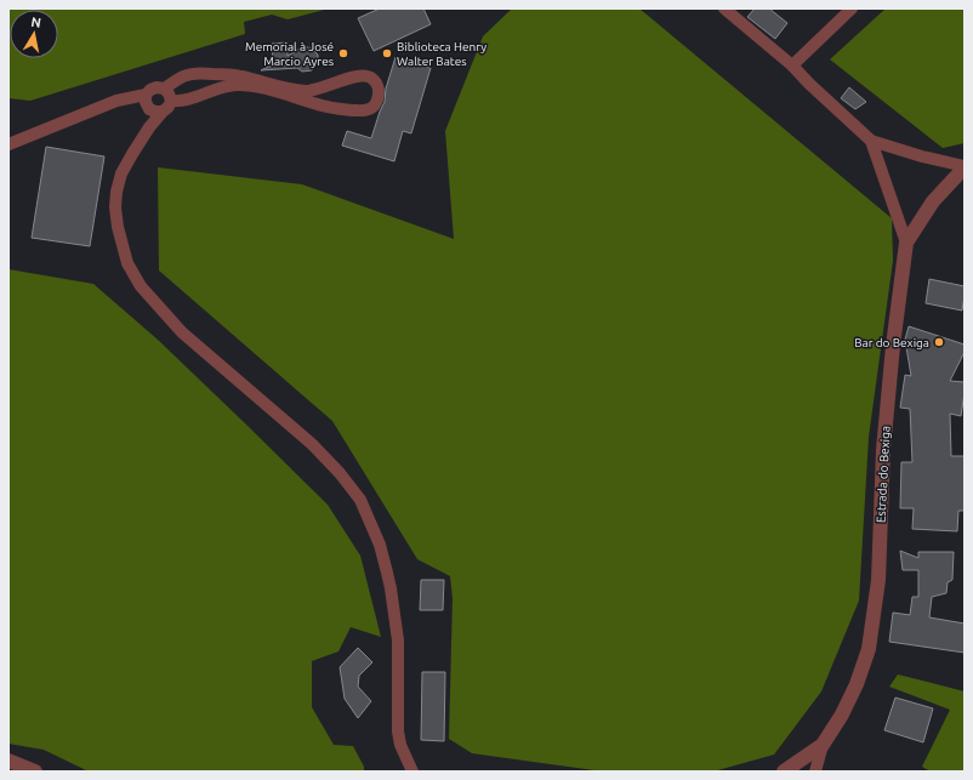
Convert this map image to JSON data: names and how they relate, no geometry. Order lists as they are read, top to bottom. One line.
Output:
{"streets":{"street":["Estrada do Bexiga"]},"places":["Memorial à José Marcio Ayres","Biblioteca Henry Walter Bates","Bar do Bexiga"],"north":"top"}
